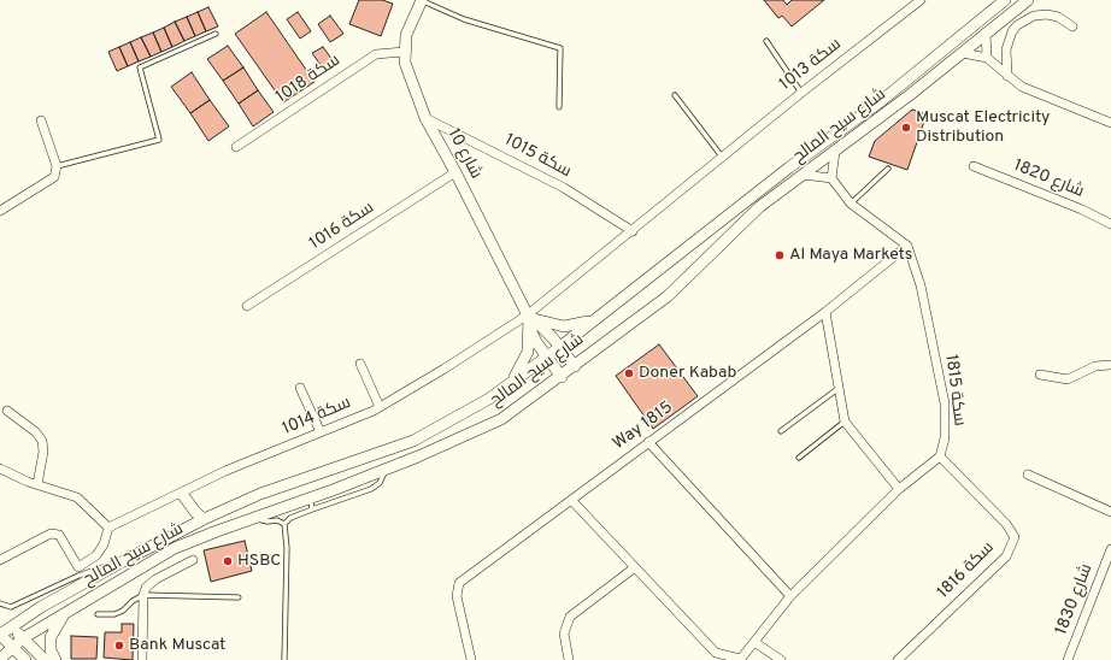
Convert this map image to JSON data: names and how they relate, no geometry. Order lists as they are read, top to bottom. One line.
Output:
{"streets":{"street":["سكة 1013","سكة 1018","شارع سيح المالح","شارع 10","سكة 1015","1820 شارع","سكة 1016","سكة 1815","سكة 1014","Way 1815","سكة 1816","1830 شارع"]},"crossings":[["سكة 1013","شارع 10"],["سكة 1013","سكة 1015"],["سكة 1013","سكة 1014"],["سكة 1018","شارع 10"],["شارع سيح المالح","شارع 10"],["شارع 10","سكة 1015"],["شارع 10","سكة 1016"],["شارع 10","سكة 1014"],["سكة 1815","Way 1815"],["سكة 1815","سكة 1816"]],"places":["Muscat Electricity Distribution","Al Maya Markets","Doner Kabab","HSBC","Bank Muscat"]}
